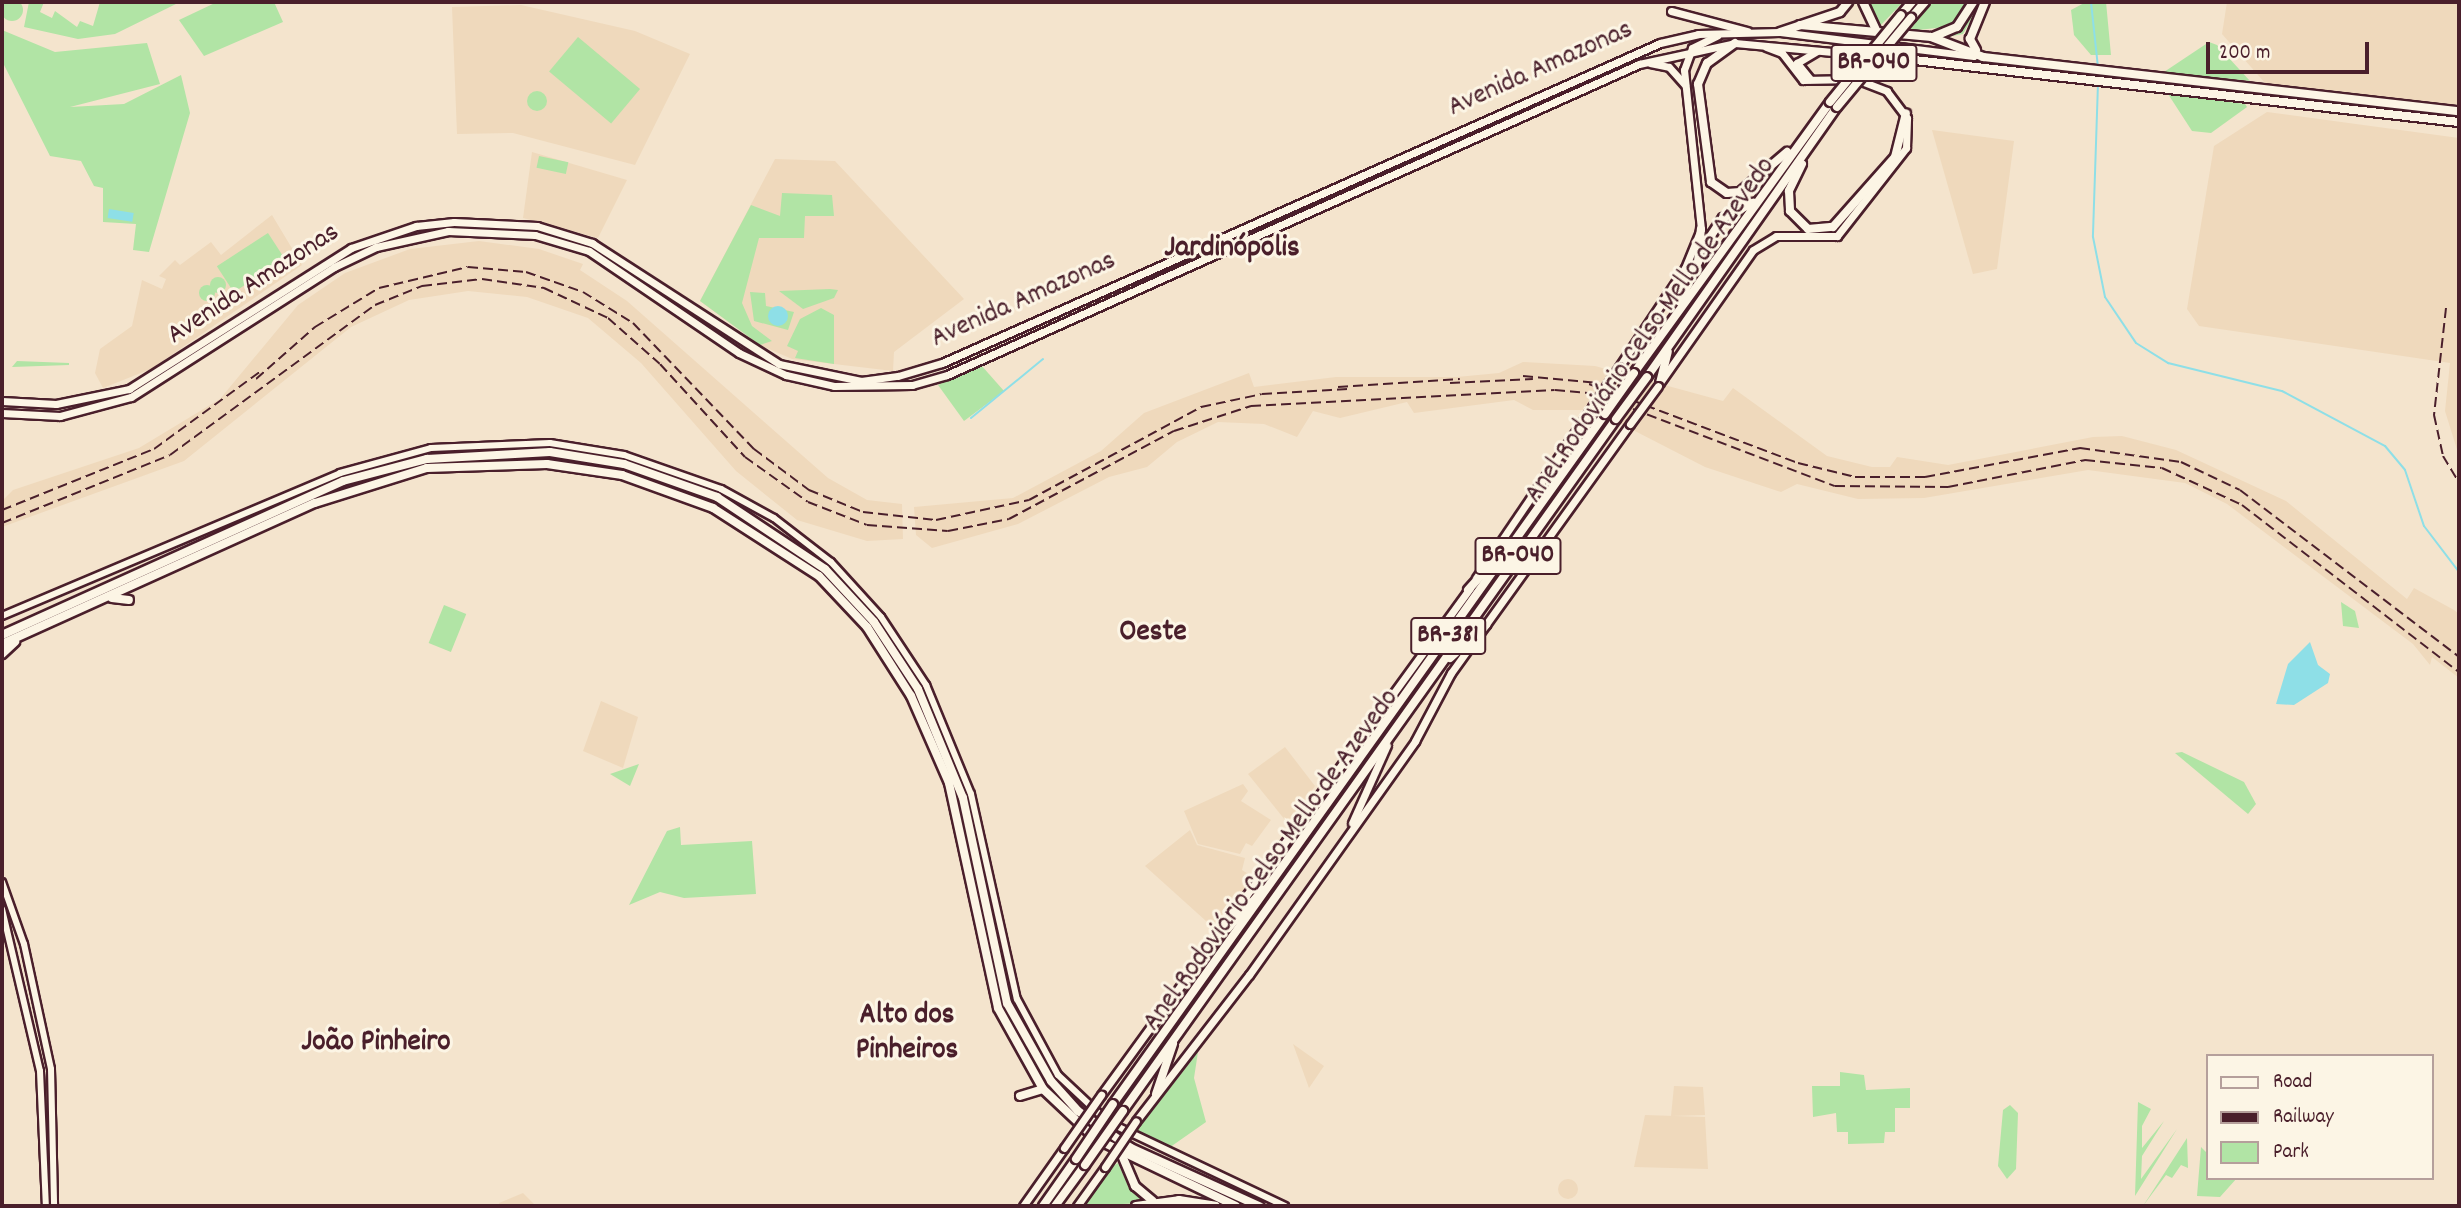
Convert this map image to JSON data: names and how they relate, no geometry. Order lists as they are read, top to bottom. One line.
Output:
{"streets":{"highway":["BR-040","Avenida Amazonas","Anel Rodoviário Celso Mello de Azevedo","BR-381"]},"crossings":[["BR-040","Avenida Amazonas"]],"districts":["Jardinópolis","Oeste","Alto dos Pinheiros","João Pinheiro"],"legend":["Road","Railway","Park"],"scale_bar":"200 m"}
